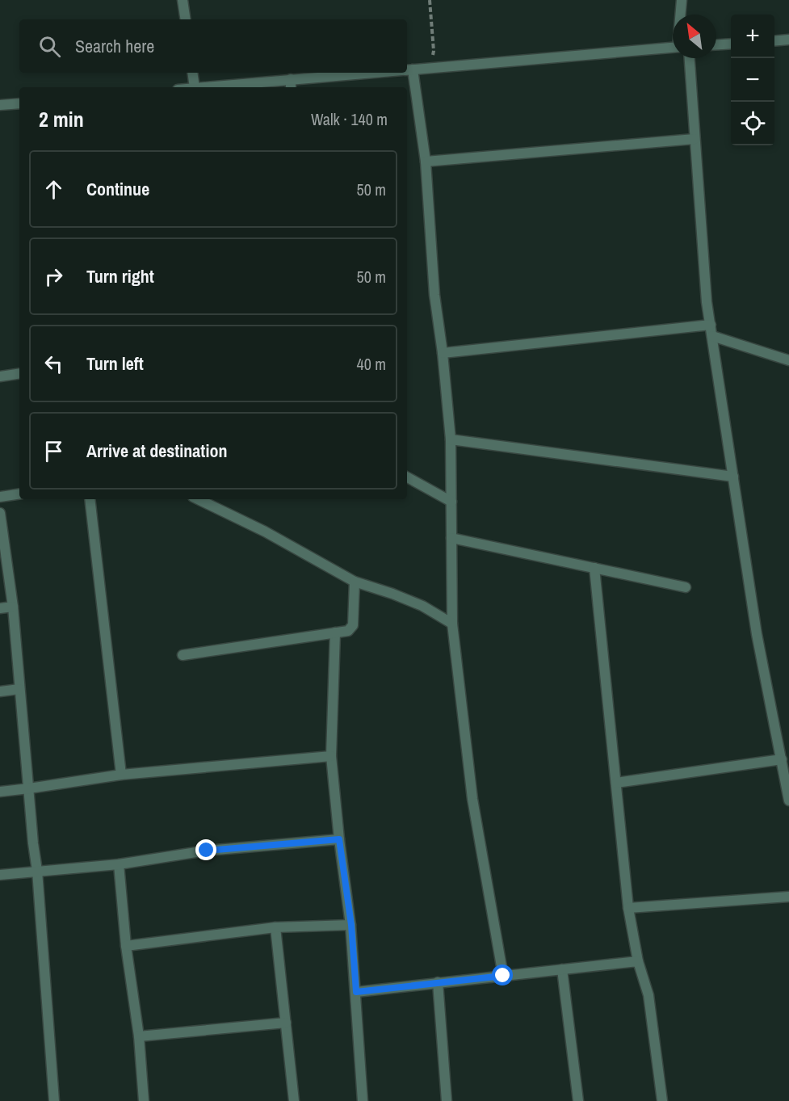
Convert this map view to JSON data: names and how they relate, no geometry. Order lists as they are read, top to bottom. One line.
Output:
{"north":"top left","page":{"map_buttons":["+","−"],"search":"Search here","heading":["2 min","Walk · 140 m"],"list":[["Continue","50 m"],["Turn right","50 m"],["Turn left","40 m"],"Arrive at destination"]}}
